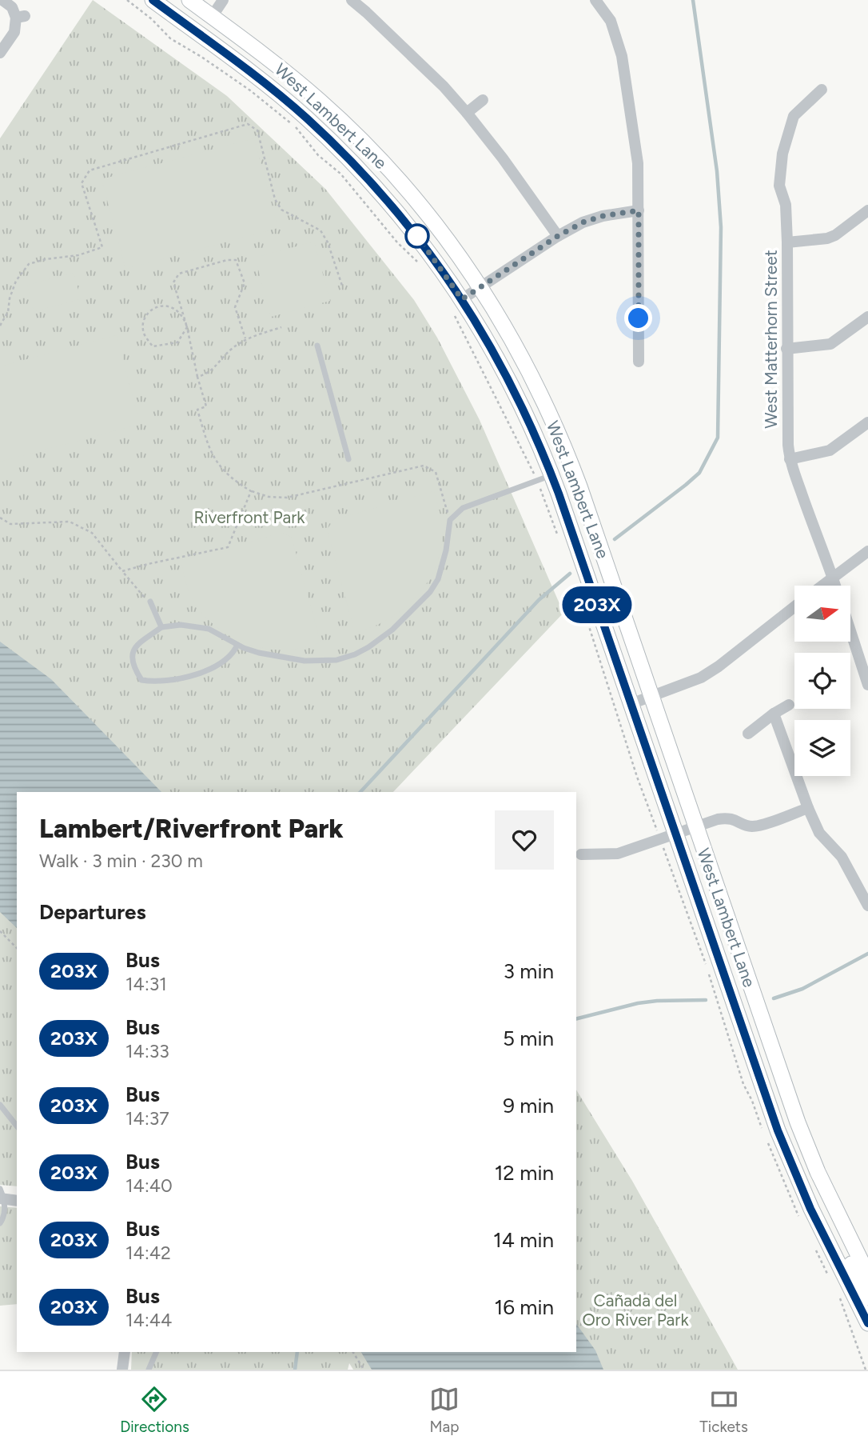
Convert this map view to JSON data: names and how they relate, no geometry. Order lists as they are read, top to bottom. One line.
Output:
{"streets":{"main road":["West Lambert Lane"],"street":["West Matterhorn Street"]},"parks":["Riverfront Park","Cañada del Oro River Park"],"lines":["bus line 203X"],"north":"right","page":{"on_map":"203X","heading":[["Lambert/Riverfront Park","Walk · 3 min · 230 m"],"Departures"],"list":[{"mark":"203X","name":"Bus","note":"14:31","value":"3 min"},{"mark":"203X","name":"Bus","note":"14:33","value":"5 min"},{"mark":"203X","name":"Bus","note":"14:37","value":"9 min"},{"mark":"203X","name":"Bus","note":"14:40","value":"12 min"},{"mark":"203X","name":"Bus","note":"14:42","value":"14 min"},{"mark":"203X","name":"Bus","note":"14:44","value":"16 min"}],"tabs":["Directions","Map","Tickets"]}}
